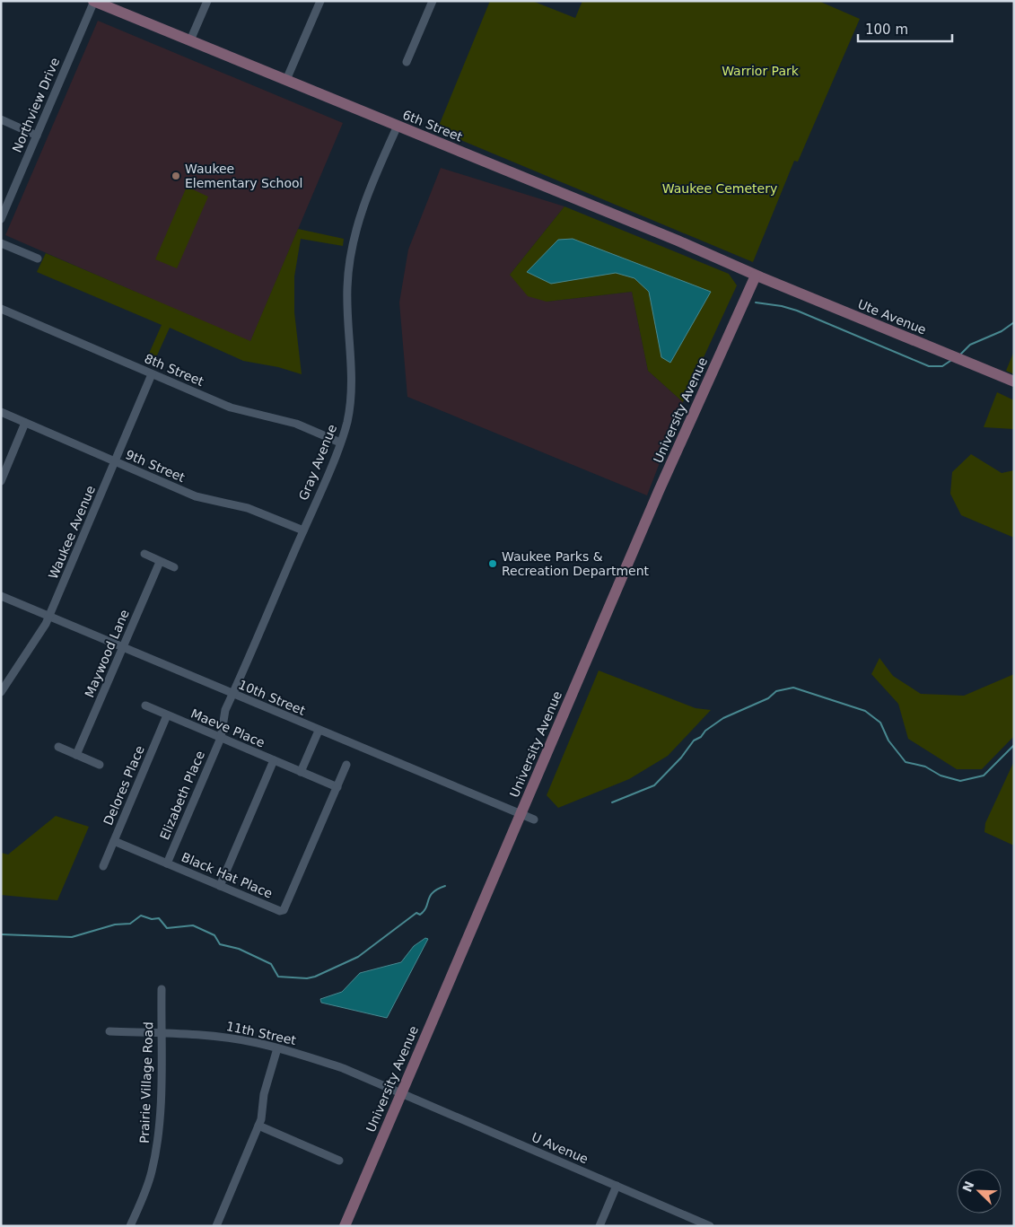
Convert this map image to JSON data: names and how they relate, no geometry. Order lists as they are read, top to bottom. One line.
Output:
{"streets":{"street":["Northview Drive","6th Street","Ute Avenue","8th Street","University Avenue","Gray Avenue","9th Street","Waukee Avenue","Maywood Lane","10th Street","Maeve Place","Delores Place","Elizabeth Place","Black Hat Place","11th Street","Prairie Village Road","U Avenue"]},"crossings":[["Northview Drive","6th Street"],["6th Street","Ute Avenue"],["6th Street","University Avenue"],["6th Street","Gray Avenue"],["Ute Avenue","University Avenue"],["8th Street","Gray Avenue"],["8th Street","Waukee Avenue"],["University Avenue","10th Street"],["University Avenue","11th Street"],["University Avenue","U Avenue"],["Gray Avenue","9th Street"],["Gray Avenue","10th Street"],["Gray Avenue","Elizabeth Place"],["9th Street","Waukee Avenue"],["Waukee Avenue","10th Street"],["Maywood Lane","10th Street"],["10th Street","Elizabeth Place"],["Maeve Place","Delores Place"],["Maeve Place","Elizabeth Place"],["Maeve Place","Black Hat Place"],["Delores Place","Black Hat Place"],["Elizabeth Place","Black Hat Place"],["11th Street","Prairie Village Road"],["11th Street","U Avenue"]],"parks":["Warrior Park","Waukee Cemetery"],"places":["Waukee Elementary School","Waukee Parks & Recreation Department"],"scale_bar":"100 m","north":"top left"}
